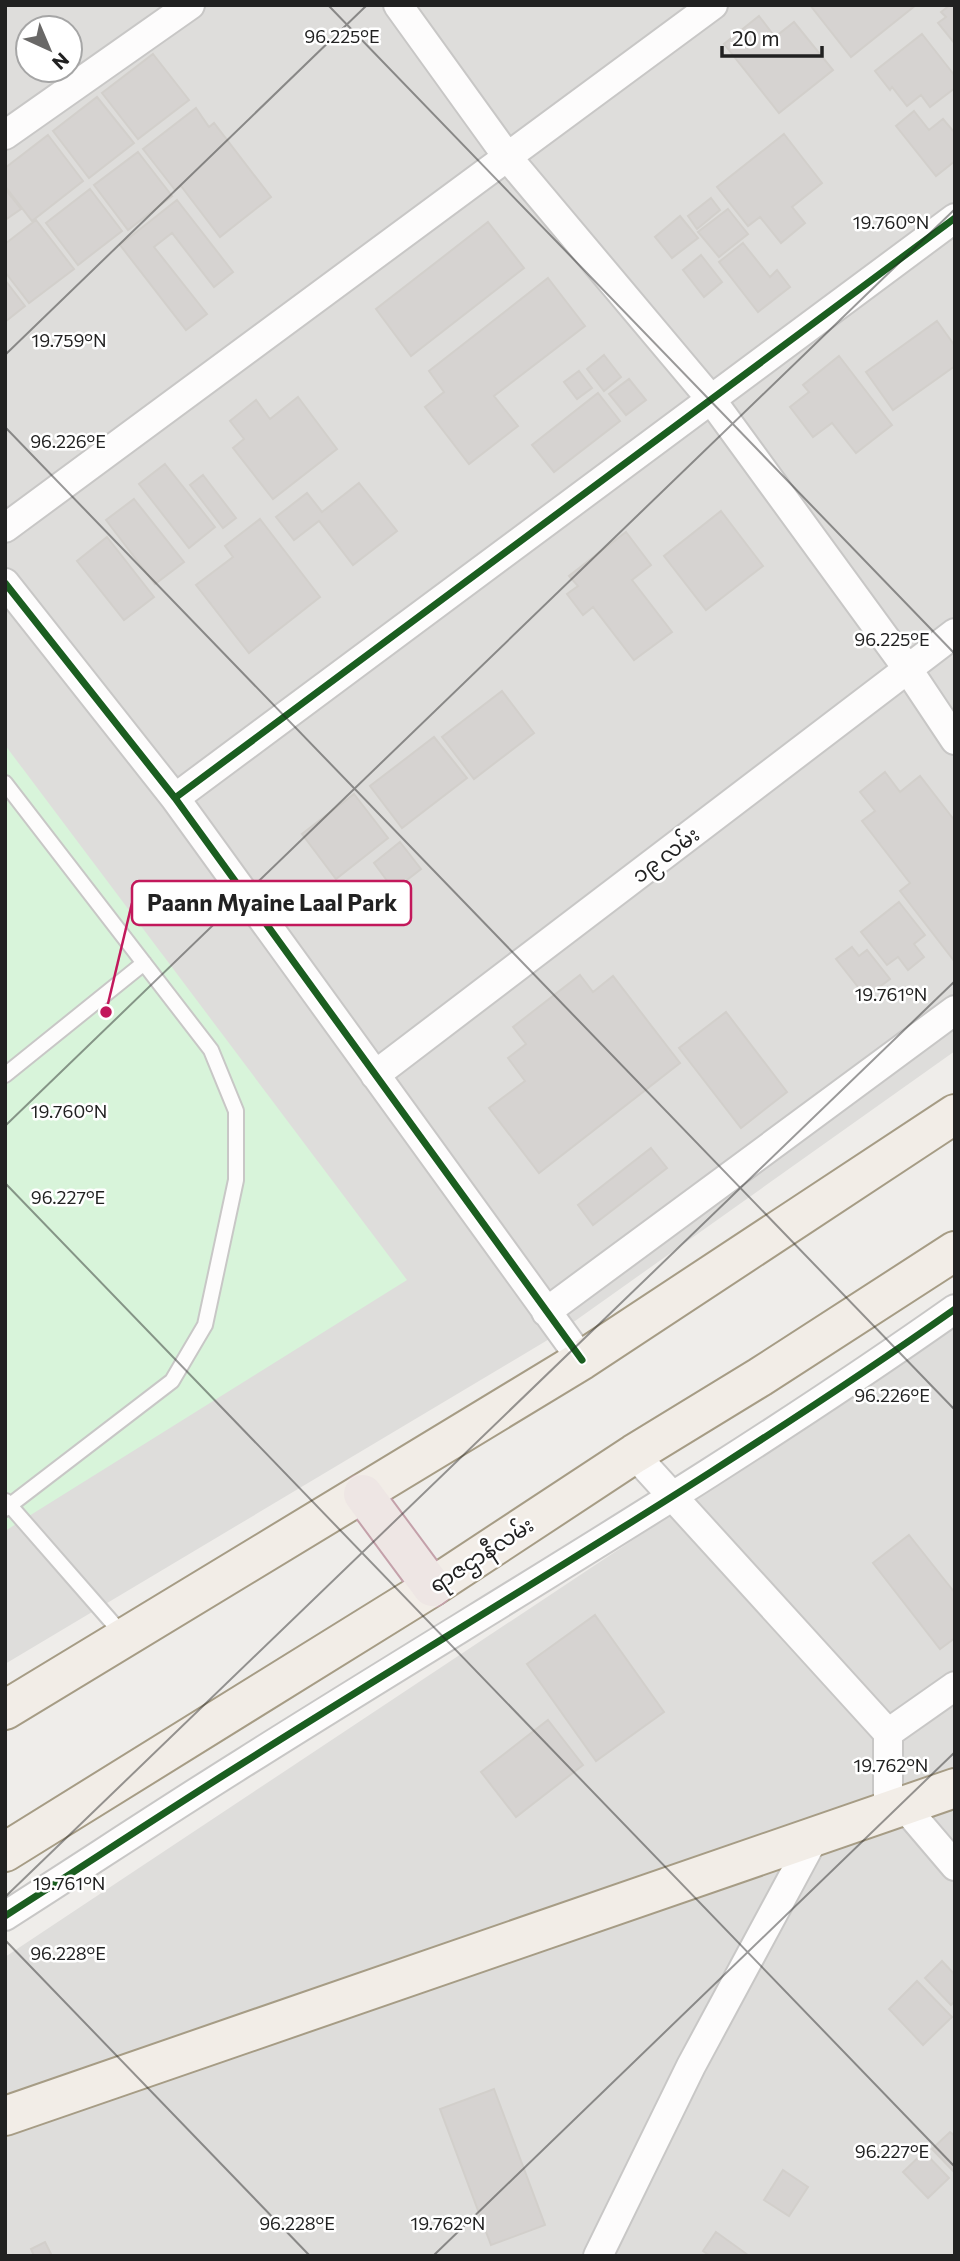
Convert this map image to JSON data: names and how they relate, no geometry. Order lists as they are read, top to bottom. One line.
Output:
{"streets":{"main road":["ရာဇဌာနီလမ်း"],"street":["၁၉ လမ်း"]},"places":["Paann Myaine Laal Park"],"scale_bar":"20 m","north":"bottom right","coordinates":["96.225°E","19.760°N","19.759°N","96.226°E","19.761°N","96.227°E","19.762°N","96.228°E"]}
